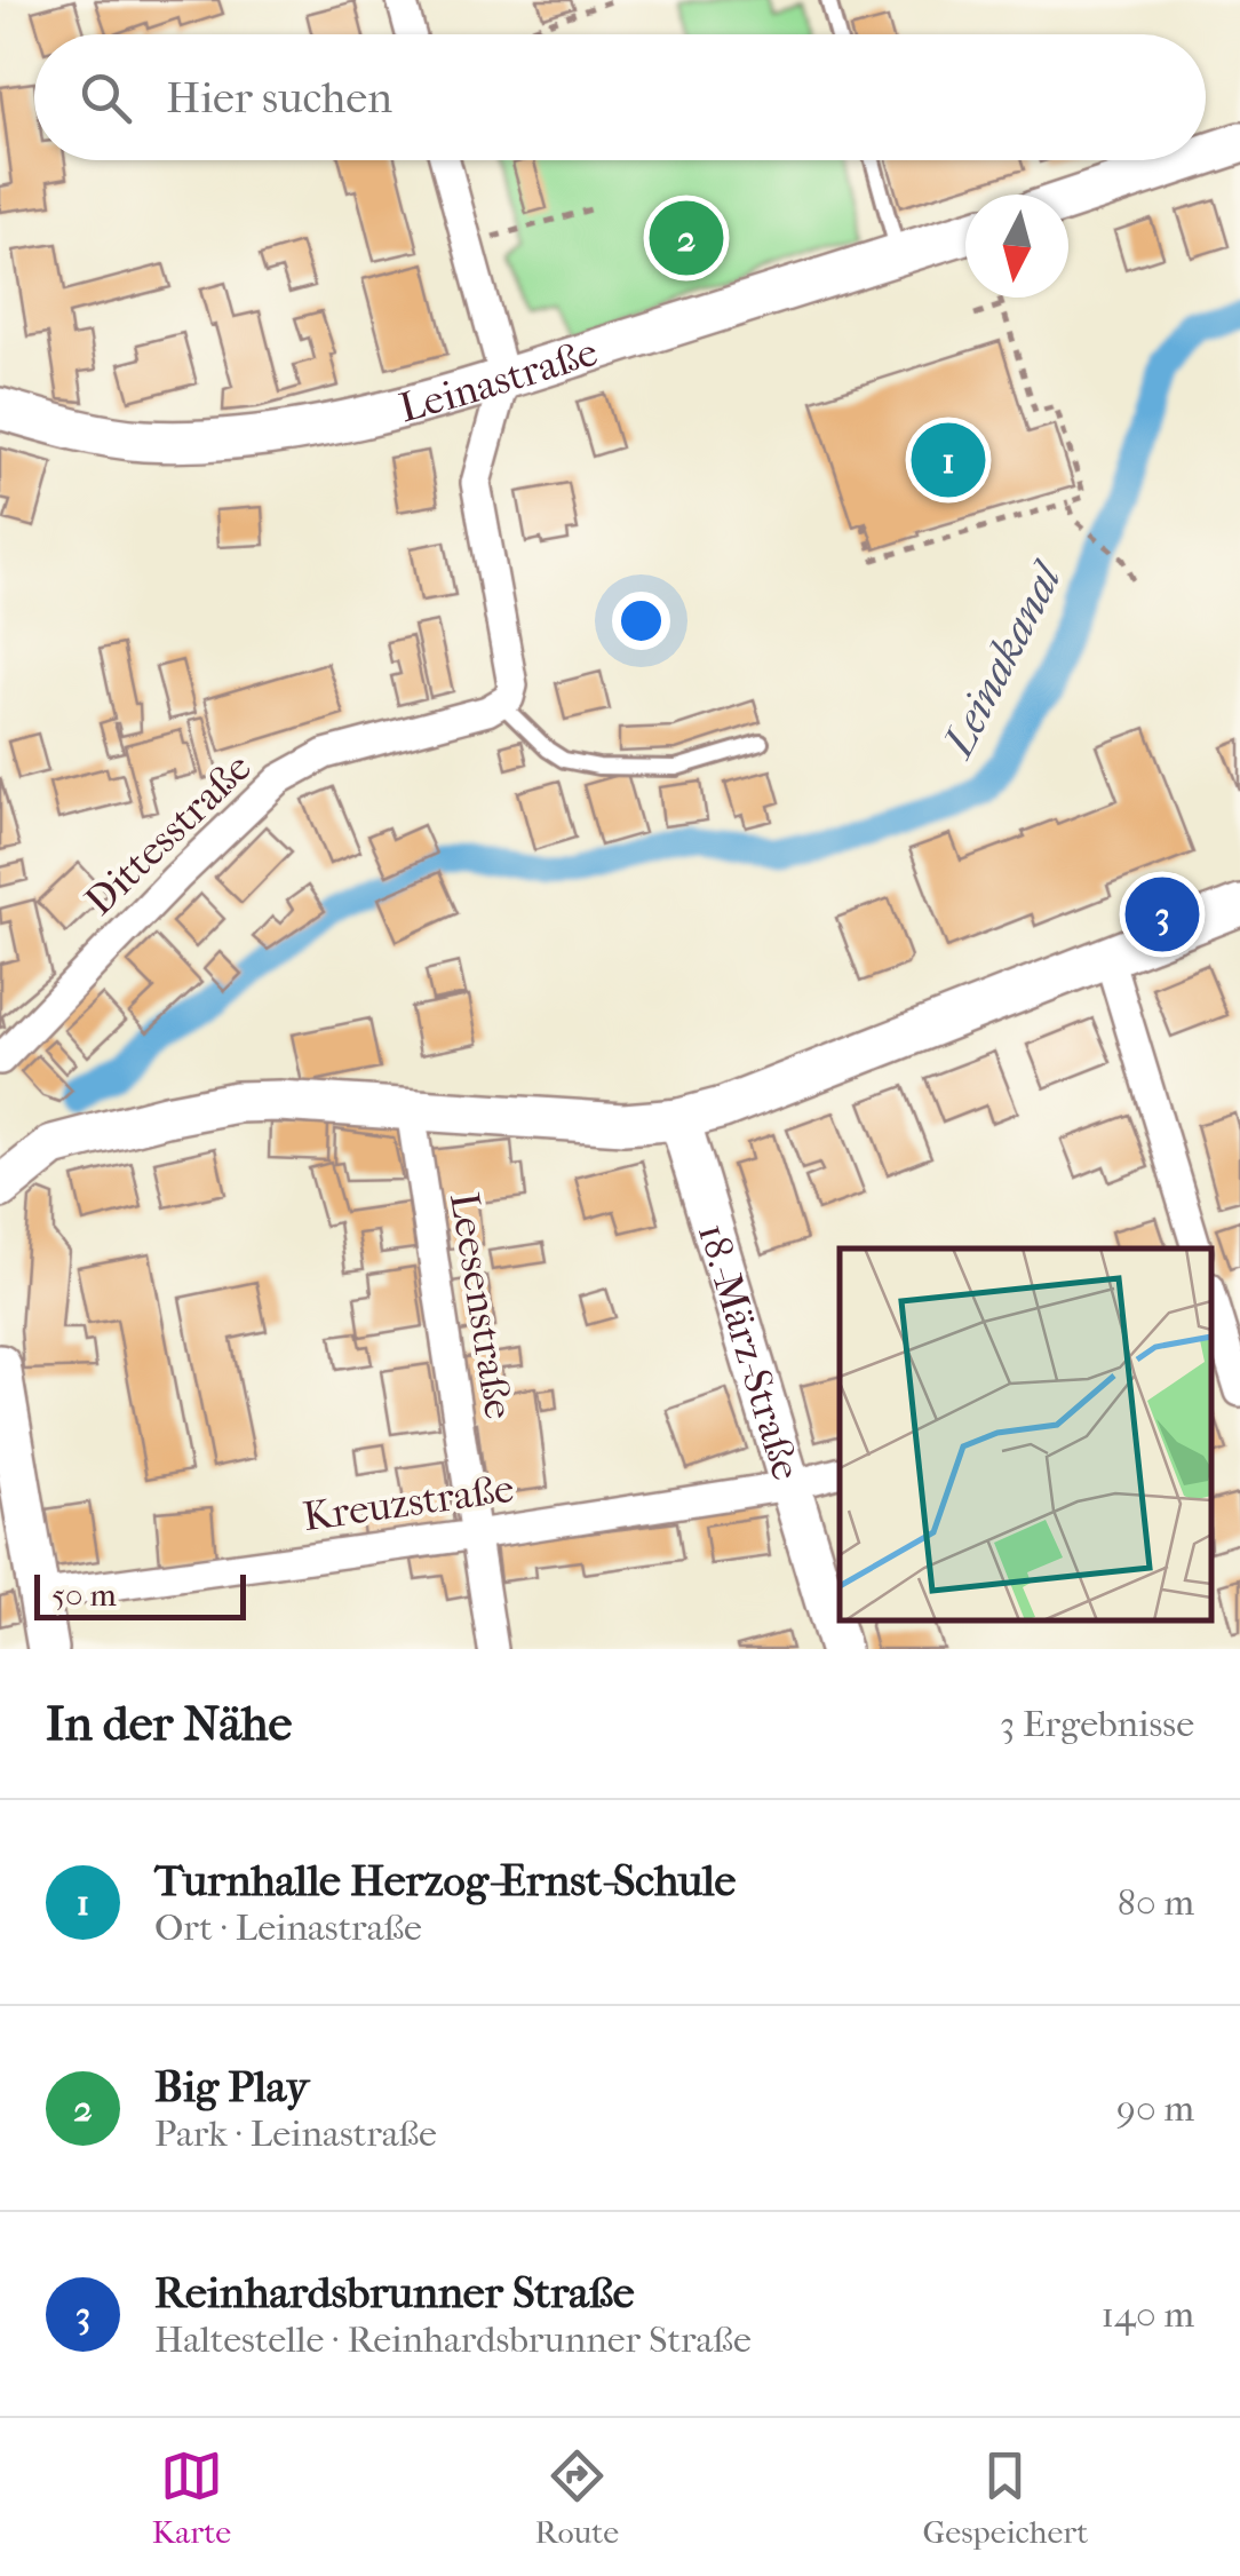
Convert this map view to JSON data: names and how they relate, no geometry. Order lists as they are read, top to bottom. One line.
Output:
{"streets":{"street":["Leinastraße","Dittesstraße","Leesenstraße","18.-März-Straße","Kreuzstraße"]},"crossings":[["Leesenstraße","Kreuzstraße"],["18.-März-Straße","Kreuzstraße"]],"water":["Leinakanal"],"scale_bar":"50 m","north":"bottom","page":{"search":"Hier suchen","pins":["2","1","3"],"scale":"50 m","heading":["In der Nähe","3 Ergebnisse"],"list":[{"mark":"1","name":"Turnhalle Herzog-Ernst-Schule","note":"Ort · Leinastraße","value":"80 m"},{"mark":"2","name":"Big Play","note":"Park · Leinastraße","value":"90 m"},{"mark":"3","name":"Reinhardsbrunner Straße","note":"Haltestelle · Reinhardsbrunner Straße","value":"140 m"}],"nav":["Karte","Route","Gespeichert"]}}
